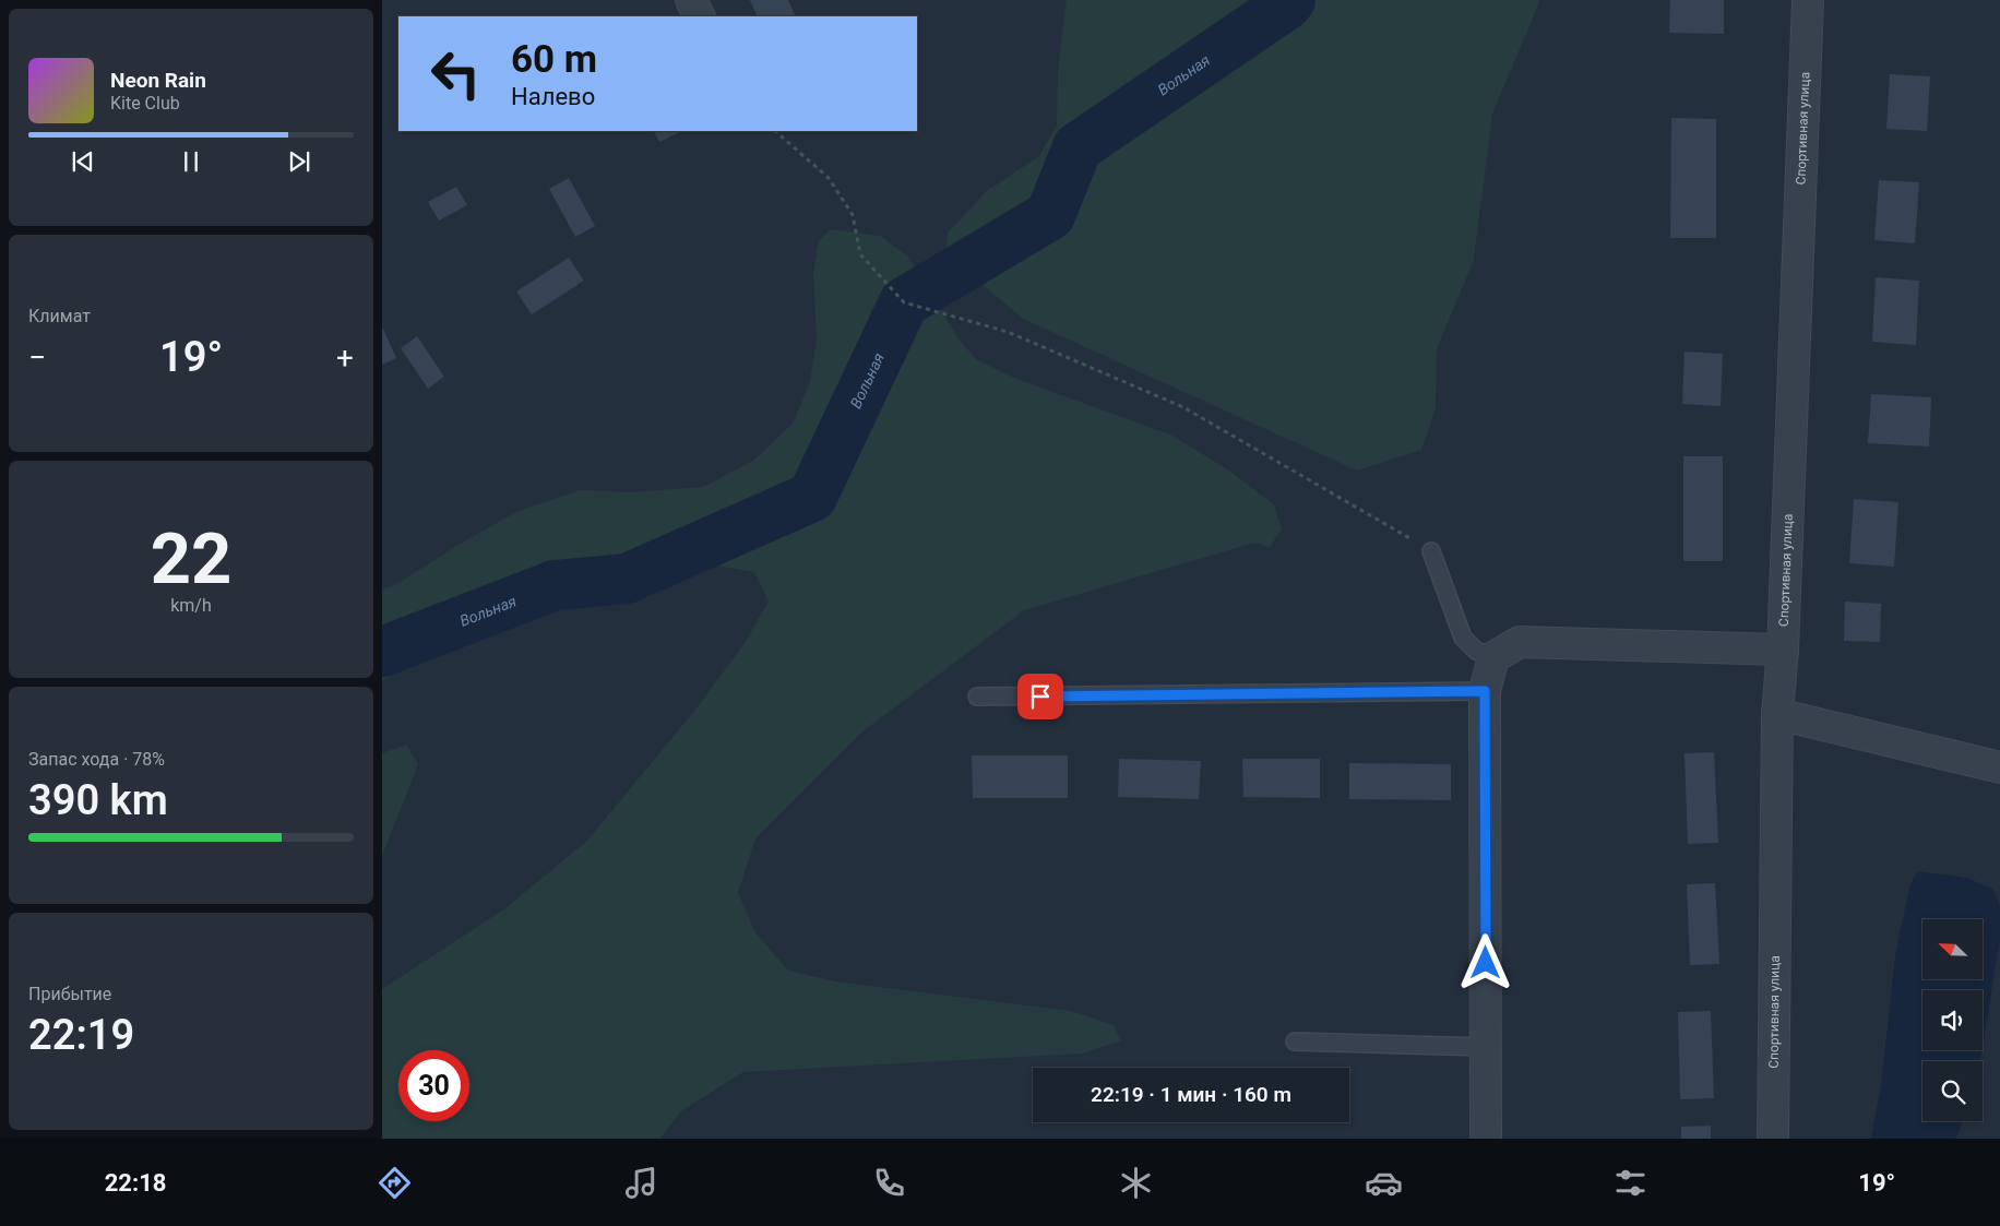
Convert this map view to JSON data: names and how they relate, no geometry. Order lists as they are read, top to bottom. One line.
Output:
{"streets":{"street":["Спортивная улица"]},"water":["Вольная"],"north":"top left","page":{"turn":["60 m","Налево"],"song":["Neon Rain","Kite Club"],"tile":["Климат",["22","km/h"],["Запас хода · 78%","390 km"],["Прибытие","22:19"]],"heat":["−","19°","+"],"limit":"30","trip":"22:19 · 1 мин · 160 m","tabs":["22:18","19°"]}}
